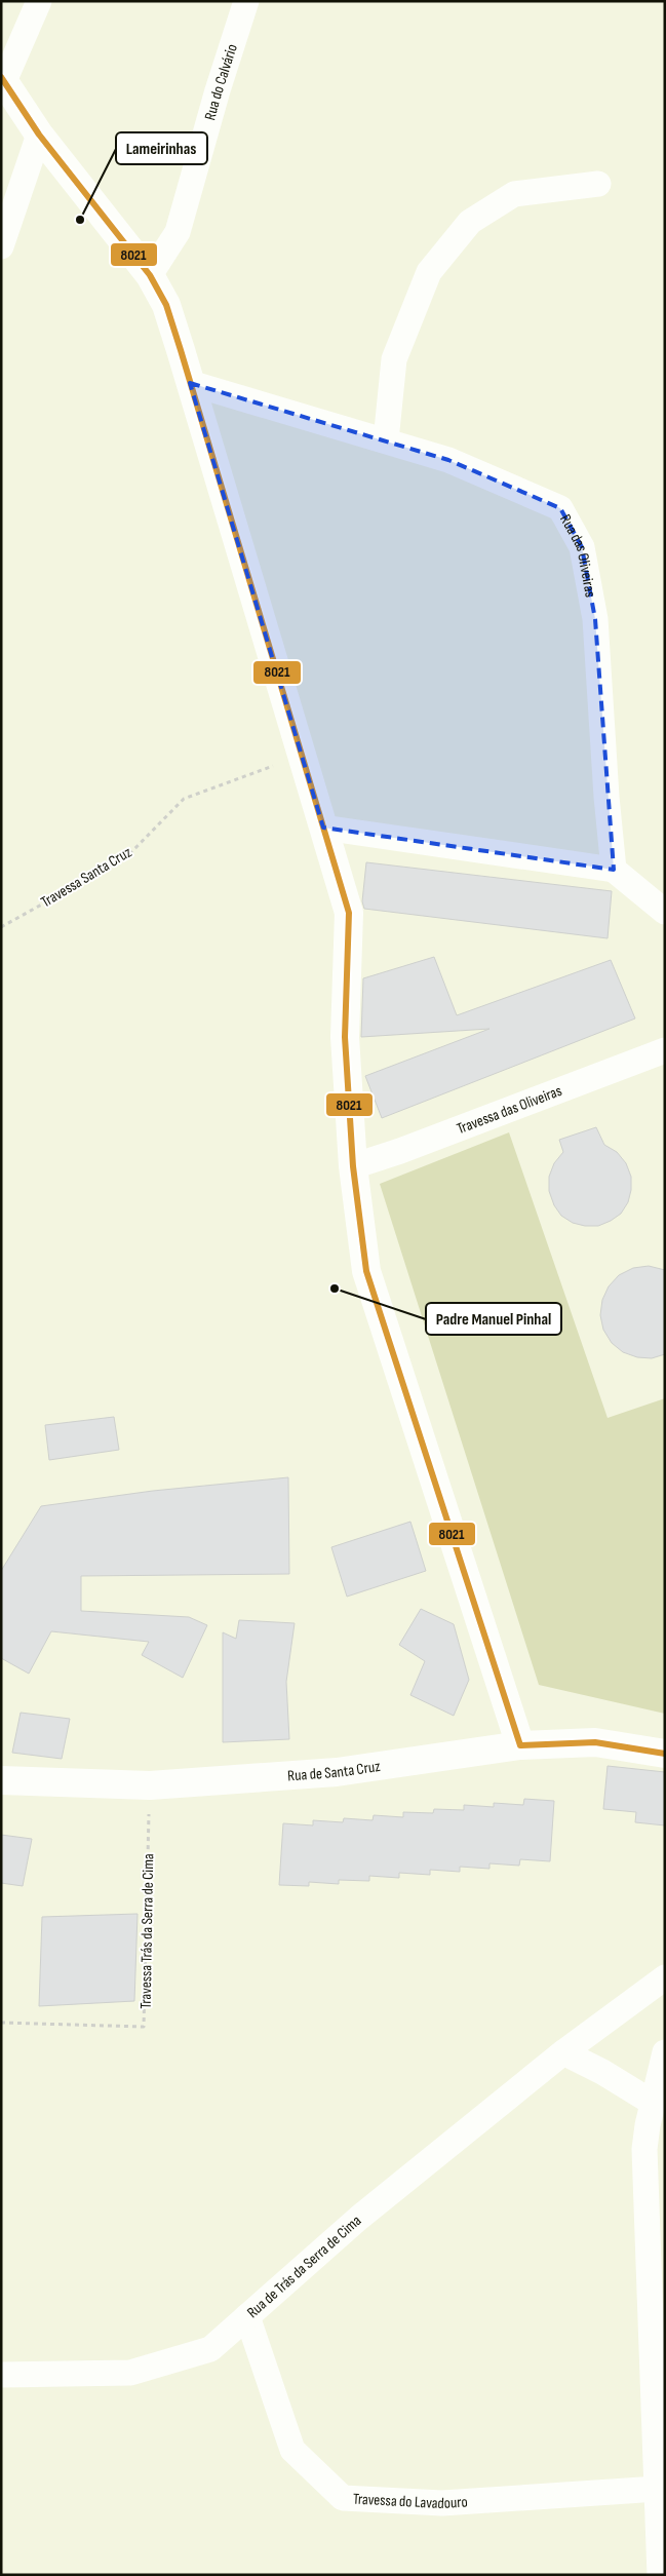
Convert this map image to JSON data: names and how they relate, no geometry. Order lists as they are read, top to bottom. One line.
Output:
{"streets":{"street":["Rua do Calvário","Rua das Oliveiras","Travessa das Oliveiras","Rua de Santa Cruz","Rua de Trás da Serra de Cima","Travessa do Lavadouro"],"path":["Travessa Santa Cruz","Travessa Trás da Serra de Cima"]},"crossings":[["Rua de Santa Cruz","Travessa Trás da Serra de Cima"],["Rua de Trás da Serra de Cima","Travessa do Lavadouro"]],"places":["Lameirinhas","Padre Manuel Pinhal"],"lines":["transit line 8021"]}
